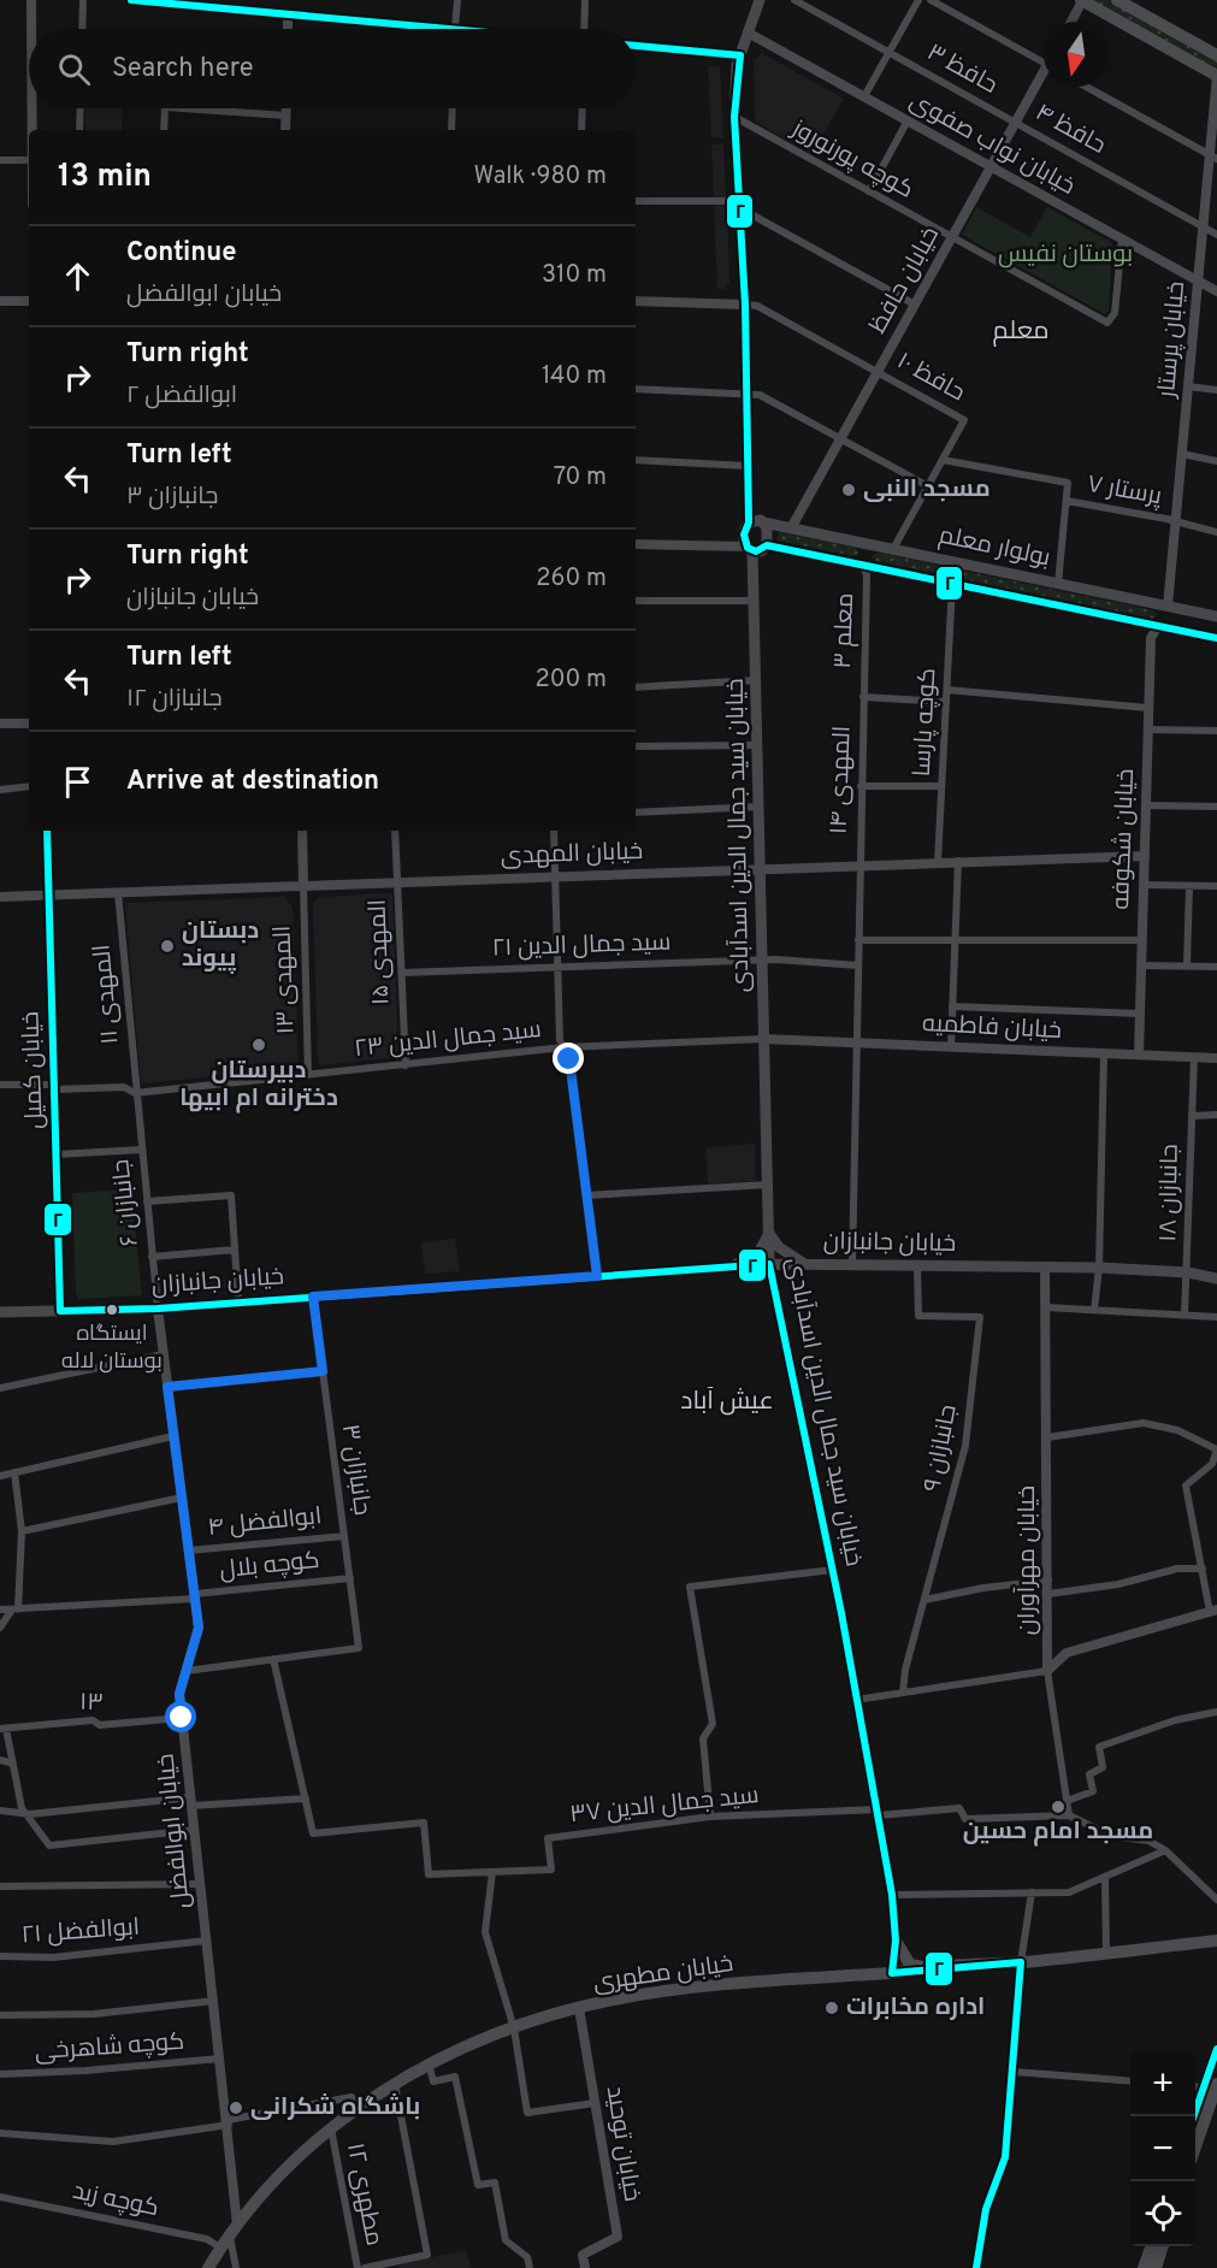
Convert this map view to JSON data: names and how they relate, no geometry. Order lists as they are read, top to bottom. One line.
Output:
{"streets":{"main road":["بولوار معلم","خیابان سید جمال الدین اسدآبادی","خیابان جانبازان","خیابان مطهری"],"street":["حافظ ۳","حافظ ۴","خیابان نواب صفوی","کوچه پورنوروز","خیابان حافظ","خیابان پرستار","حافظ ۱۰","پرستار ۷","معلم ۳","کوچه پارسا","المهدی ۱۴","خیابان شکوفه","خیابان المهدی","سید جمال الدین ۲۱","المهدی ۱۵","المهدی ۱۳","المهدی ۱۱","خیابان فاطمیه","سید جمال الدین ۲۳","خیابان کمیل","جانبازان ۱۸","جانبازان ۶","جانبازان ۹","جانبازان ۳","ابوالفضل ۴","خیابان مهرآوران","کوچه بلال","۱۳","سید جمال الدین ۳۷","خیابان ابوالفضل","ابوالفضل ۲۱","کوچه شاهرخی","خیابان توحید","مطهری ۱۲","کوچه زید"]},"crossings":[["حافظ ۳","حافظ ۴"],["حافظ ۳","خیابان حافظ"],["حافظ ۴","خیابان حافظ"],["حافظ ۴","خیابان پرستار"],["خیابان نواب صفوی","کوچه پورنوروز"],["خیابان نواب صفوی","خیابان حافظ"],["خیابان نواب صفوی","خیابان پرستار"],["کوچه پورنوروز","خیابان حافظ"],["خیابان حافظ","حافظ ۱۰"],["خیابان حافظ","بولوار معلم"],["خیابان پرستار","پرستار ۷"],["خیابان پرستار","بولوار معلم"],["بولوار معلم","معلم ۳"],["بولوار معلم","کوچه پارسا"],["بولوار معلم","خیابان سید جمال الدین اسدآبادی"],["بولوار معلم","خیابان شکوفه"],["معلم ۳","المهدی ۱۴"],["کوچه پارسا","خیابان المهدی"],["المهدی ۱۴","خیابان المهدی"],["المهدی ۱۴","سید جمال الدین ۲۱"],["المهدی ۱۴","خیابان فاطمیه"],["المهدی ۱۴","خیابان جانبازان"],["خیابان سید جمال الدین اسدآبادی","خیابان المهدی"],["خیابان سید جمال الدین اسدآبادی","سید جمال الدین ۲۱"],["خیابان سید جمال الدین اسدآبادی","خیابان فاطمیه"],["خیابان سید جمال الدین اسدآبادی","سید جمال الدین ۲۳"],["خیابان سید جمال الدین اسدآبادی","خیابان جانبازان"],["خیابان سید جمال الدین اسدآبادی","سید جمال الدین ۳۷"],["خیابان شکوفه","خیابان المهدی"],["خیابان شکوفه","خیابان فاطمیه"],["خیابان المهدی","المهدی ۱۵"],["خیابان المهدی","المهدی ۱۳"],["خیابان المهدی","المهدی ۱۱"],["خیابان المهدی","خیابان کمیل"],["سید جمال الدین ۲۱","المهدی ۱۵"],["المهدی ۱۵","سید جمال الدین ۲۳"],["المهدی ۱۳","سید جمال الدین ۲۳"],["المهدی ۱۱","سید جمال الدین ۲۳"],["المهدی ۱۱","جانبازان ۶"],["خیابان فاطمیه","سید جمال الدین ۲۳"],["خیابان فاطمیه","جانبازان ۱۸"],["سید جمال الدین ۲۳","خیابان کمیل"],["سید جمال الدین ۲۳","جانبازان ۶"],["خیابان کمیل","خیابان جانبازان"],["جانبازان ۱۸","خیابان جانبازان"],["جانبازان ۶","خیابان جانبازان"],["جانبازان ۶","خیابان ابوالفضل"],["خیابان جانبازان","جانبازان ۹"],["خیابان جانبازان","جانبازان ۳"],["خیابان جانبازان","خیابان مهرآوران"],["خیابان جانبازان","خیابان ابوالفضل"],["جانبازان ۳","ابوالفضل ۴"],["جانبازان ۳","کوچه بلال"],["ابوالفضل ۴","خیابان ابوالفضل"],["کوچه بلال","خیابان ابوالفضل"],["۱۳","خیابان ابوالفضل"],["خیابان ابوالفضل","ابوالفضل ۲۱"],["خیابان ابوالفضل","خیابان مطهری"],["خیابان ابوالفضل","کوچه شاهرخی"],["خیابان مطهری","خیابان توحید"],["خیابان مطهری","مطهری ۱۲"],["خیابان مطهری","کوچه زید"]],"districts":["معلم","عیش آباد"],"parks":["بوستان نفیس"],"places":["مسجد النبی","دبستان پیوند","دبیرستان دخترانه ام ابیها","ایستگاه بوستان لاله","مسجد امام حسین","اداره مخابرات","باشگاه شکرانی"],"lines":["transit line ۲"],"north":"bottom","page":{"search":"Search here","heading":["13 min","Walk · 980 m"],"list":[["Continue","خیابان ابوالفضل","310 m"],["Turn right","ابوالفضل ۲","140 m"],["Turn left","جانبازان ۳","70 m"],["Turn right","خیابان جانبازان","260 m"],["Turn left","جانبازان ۱۲","200 m"],"Arrive at destination"],"map_buttons":["+","−"]}}
